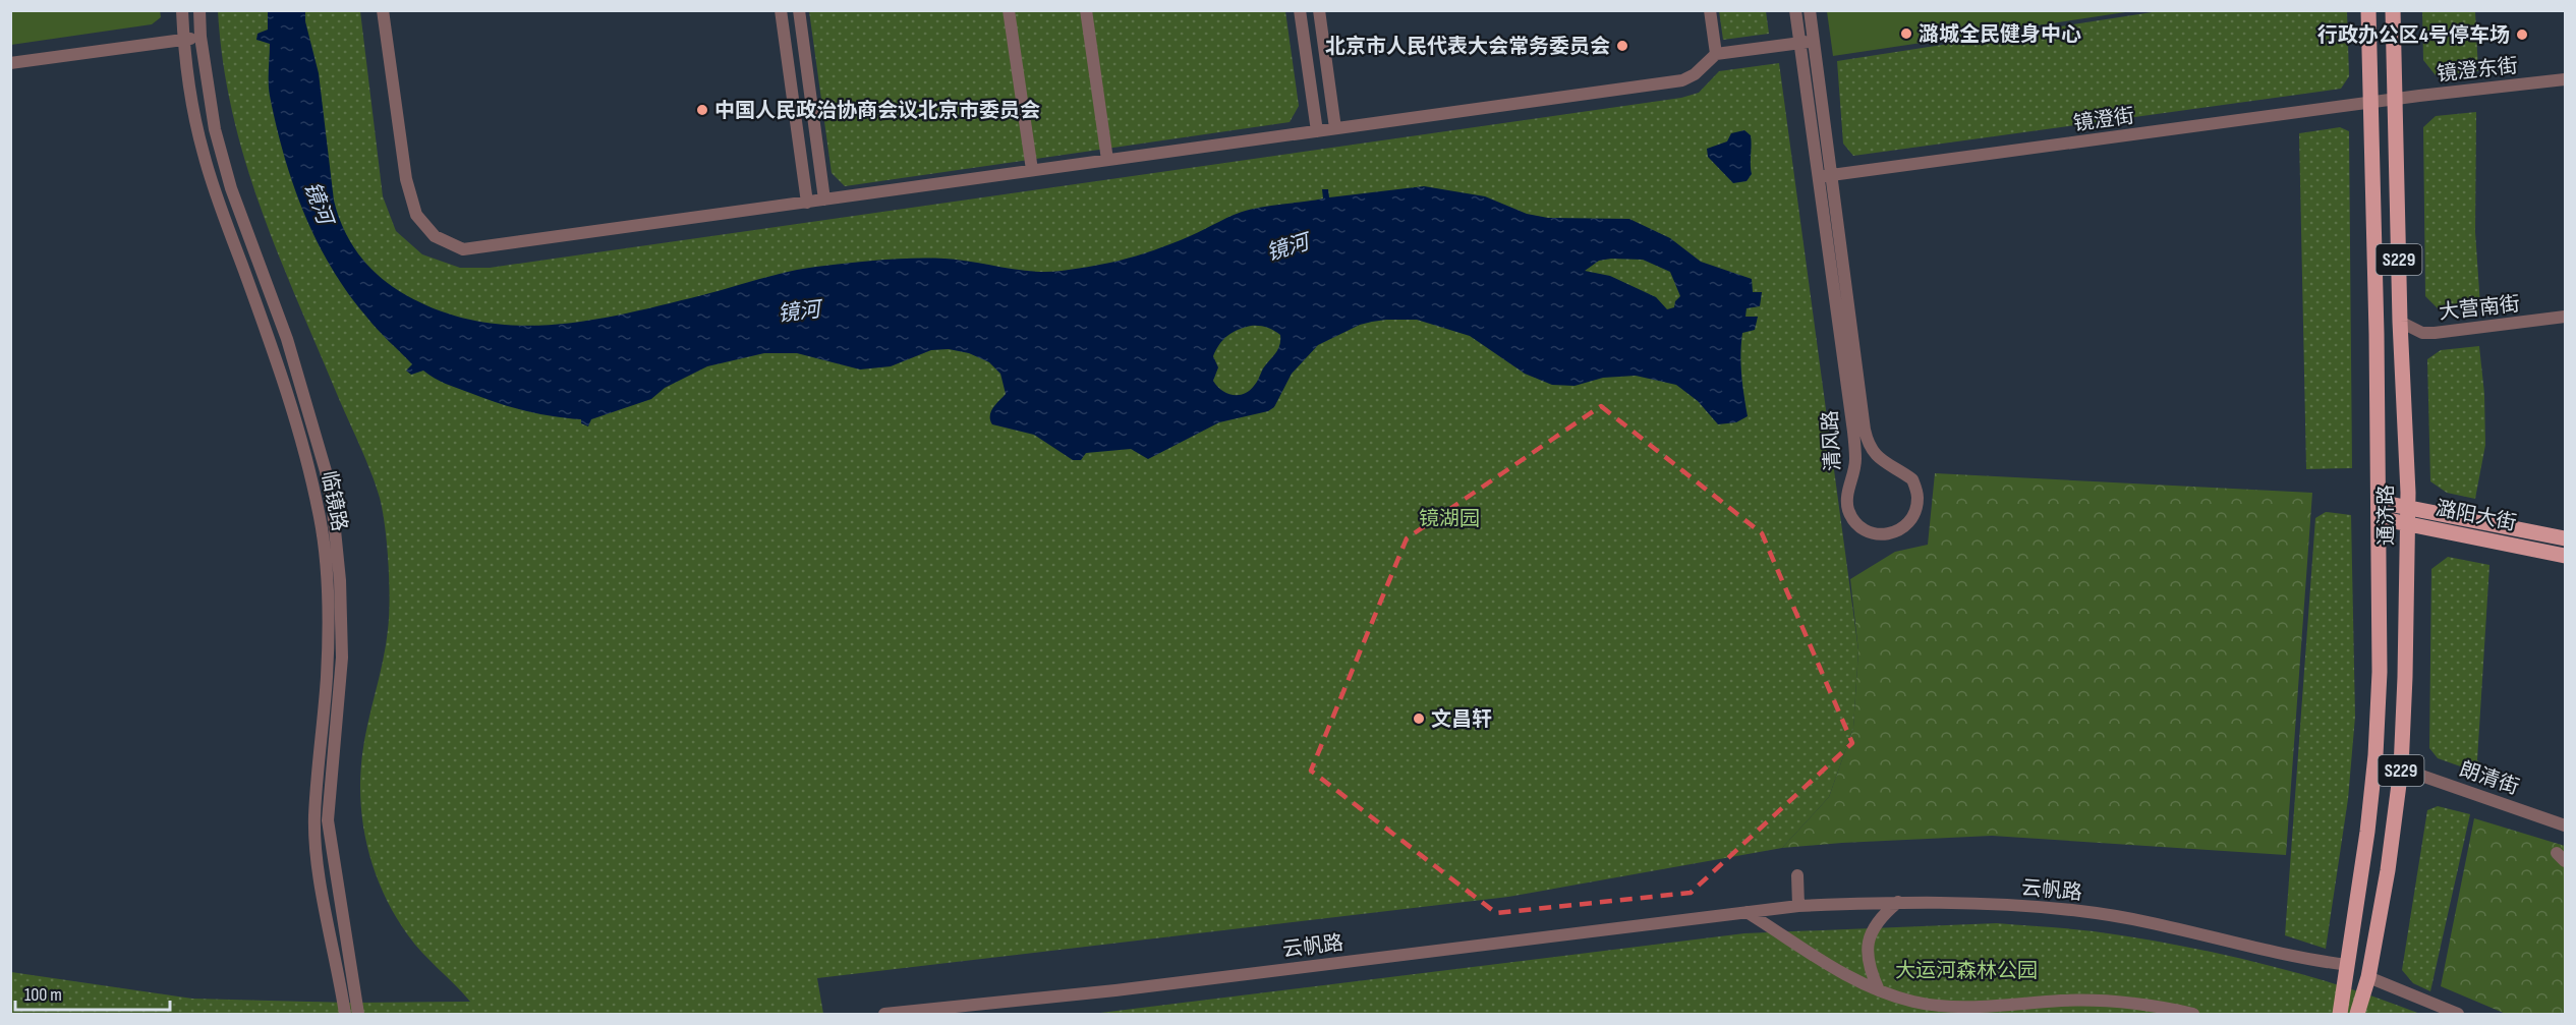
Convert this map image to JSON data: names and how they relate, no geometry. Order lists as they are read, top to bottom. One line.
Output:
{"streets":{"main road":["S229","通济路","潞阳大街"],"street":["镜澄东街","镜澄街","大营南街","清风路","临镜路","朗清街","云帆路"]},"crossings":[["镜澄东街","镜澄街"],["镜澄东街","通济路"],["镜澄街","清风路"],["镜澄街","通济路"],["大营南街","通济路"],["通济路","潞阳大街"],["通济路","朗清街"],["通济路","云帆路"]],"water":["镜河"],"parks":["镜湖园","大运河森林公园"],"places":["潞城全民健身中心","行政办公区4号停车场","北京市人民代表大会常务委员会","中国人民政治协商会议北京市委员会","文昌轩"],"scale_bar":"100 m"}
